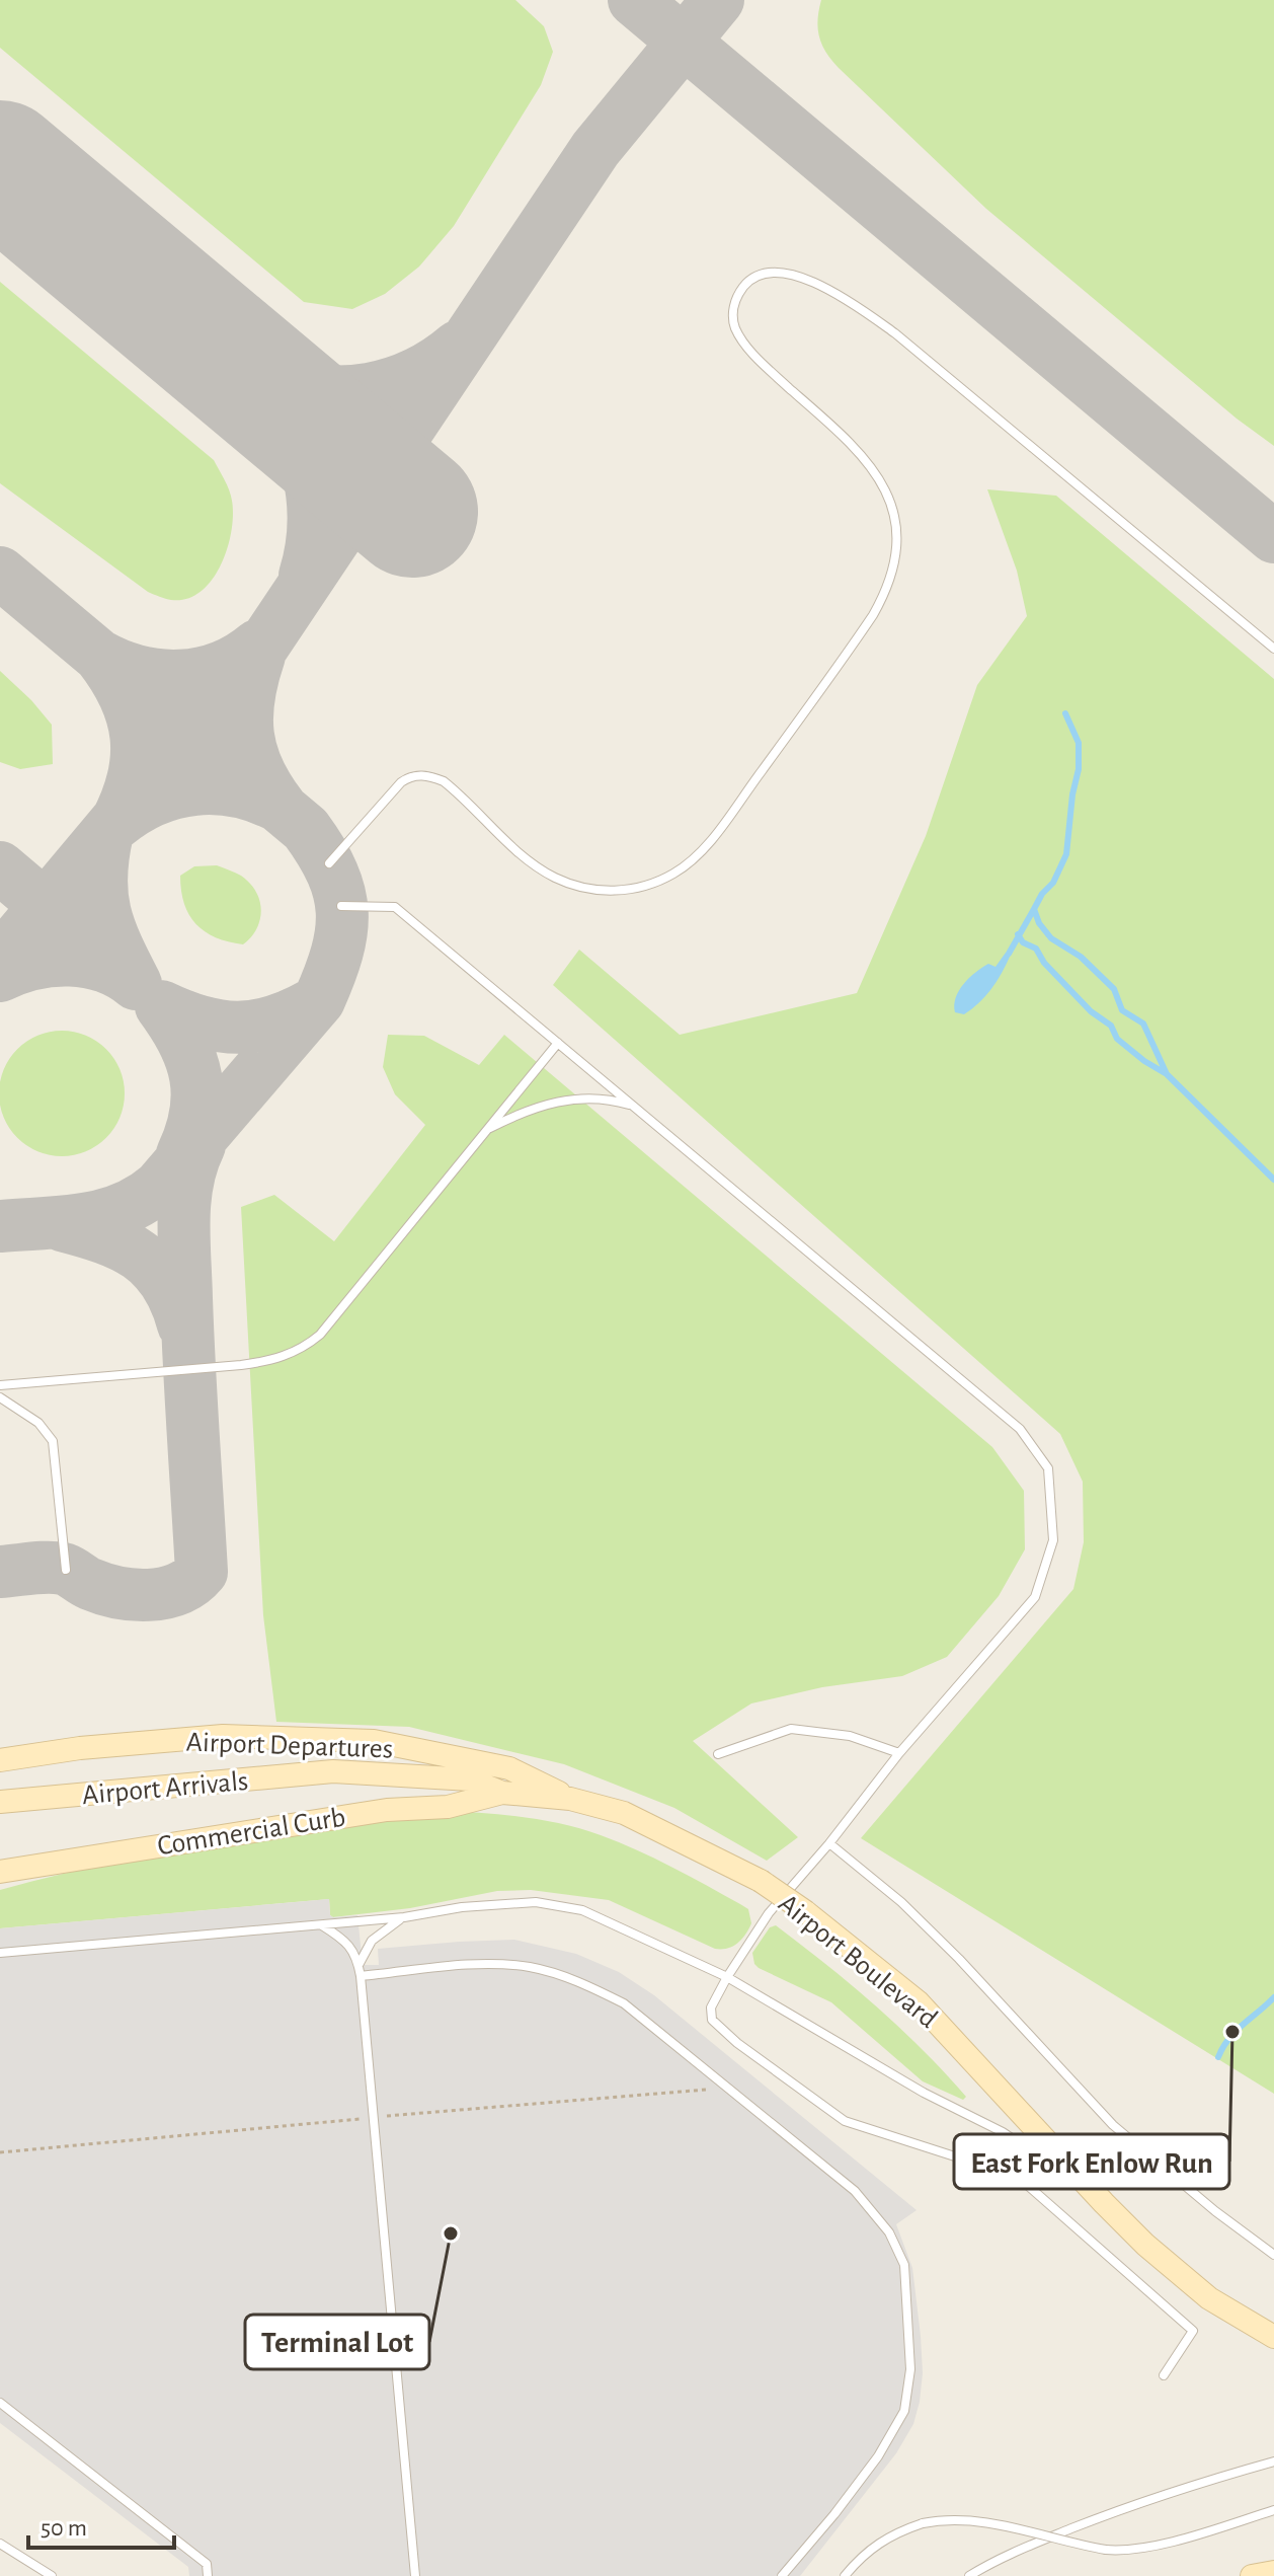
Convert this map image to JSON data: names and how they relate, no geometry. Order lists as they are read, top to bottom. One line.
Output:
{"streets":{"street":["Airport Departures","Airport Arrivals","Commercial Curb","Airport Boulevard"]},"crossings":[["Airport Departures","Airport Arrivals"],["Airport Departures","Airport Boulevard"],["Airport Arrivals","Commercial Curb"],["Airport Arrivals","Airport Boulevard"]],"places":["East Fork Enlow Run","Terminal Lot"],"scale_bar":"50 m"}
